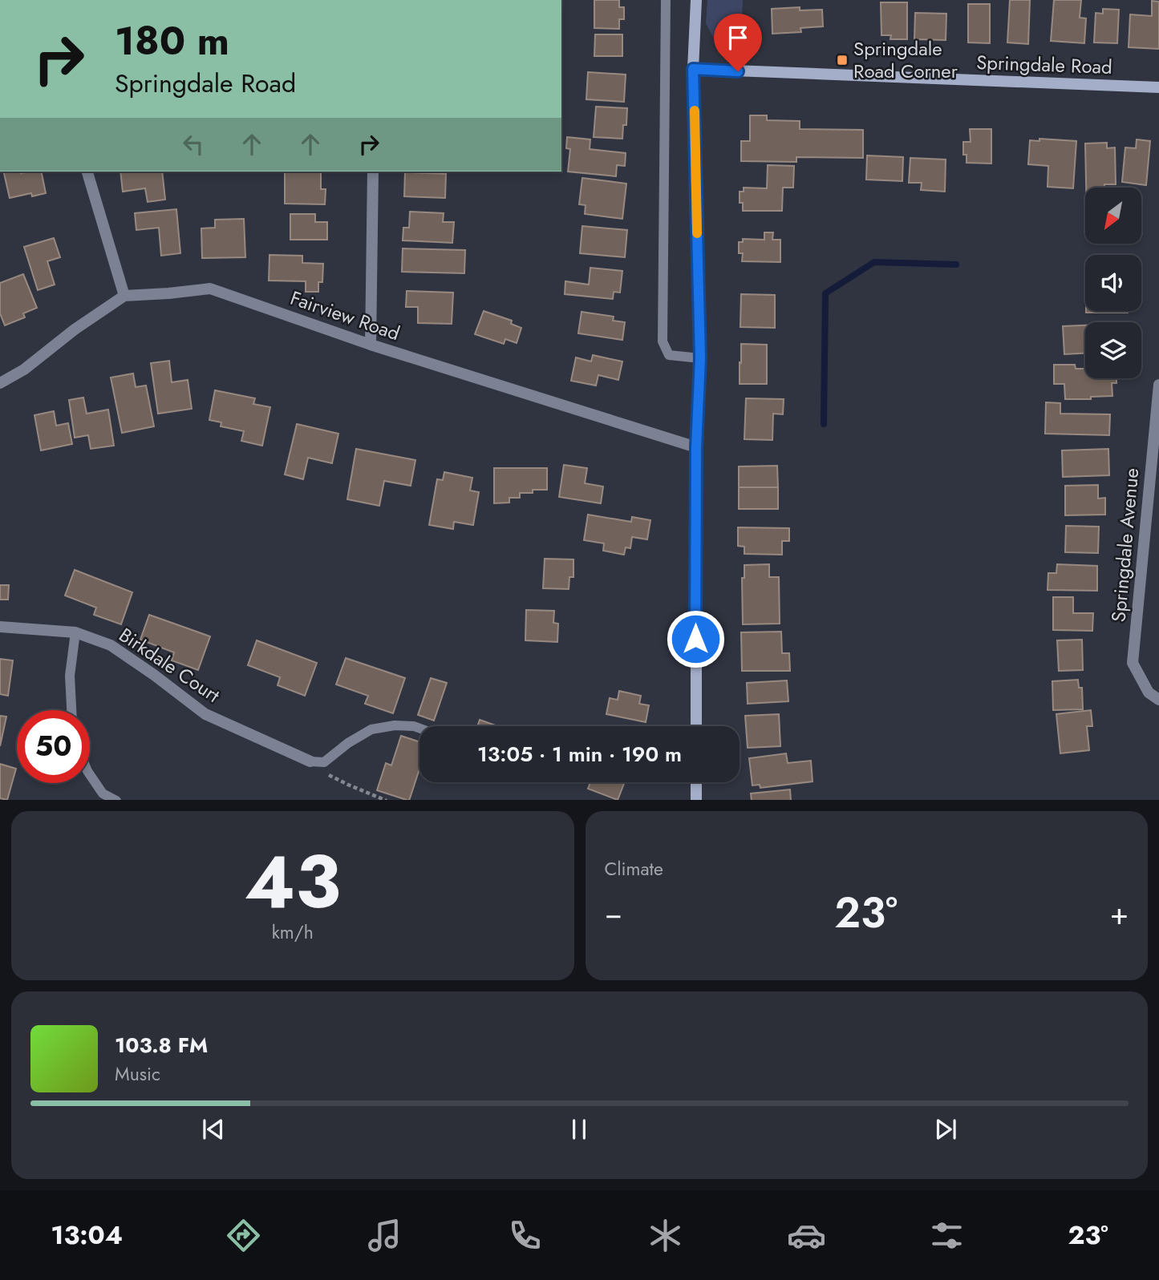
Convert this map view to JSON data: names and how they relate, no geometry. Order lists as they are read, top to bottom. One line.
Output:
{"streets":{"main road":["Springdale Road"],"street":["Fairview Road","Springdale Avenue","Birkdale Court"]},"places":{"transit":["Springdale Road Corner"]},"north":"bottom left","page":{"turn":["180 m","Springdale Road"],"limit":"50","trip":"13:05 · 1 min · 190 m","tile":[["43","km/h"],"Climate"],"heat":["−","23°","+"],"song":["103.8 FM","Music"],"tabs":["13:04","23°"]}}
